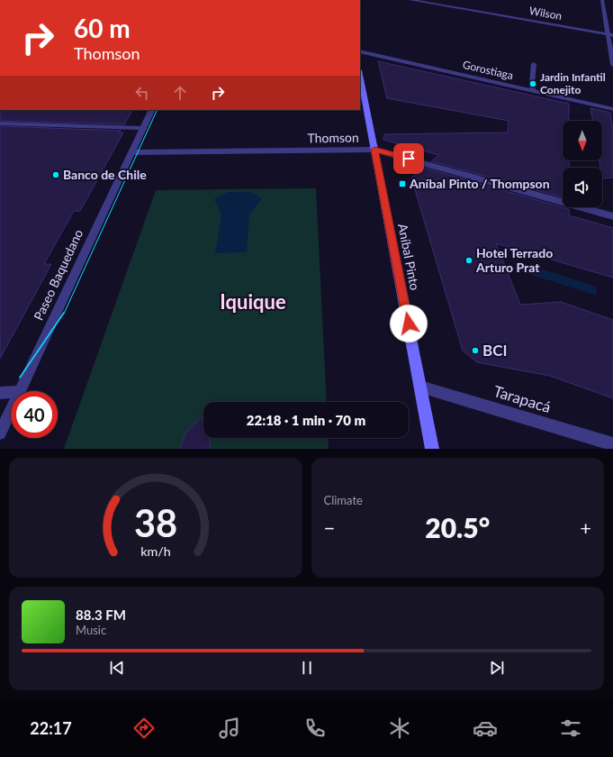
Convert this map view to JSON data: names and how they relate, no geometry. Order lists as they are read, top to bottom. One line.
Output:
{"streets":{"street":["Wilson","Gorostiaga","Thomson","Aníbal Pinto","Paseo Baquedano","Tarapacá"]},"crossings":[["Thomson","Aníbal Pinto"],["Thomson","Paseo Baquedano"],["Aníbal Pinto","Tarapacá"]],"districts":["Iquique"],"places":{"other":["Jardin Infantil Conejito","Banco de Chile","Hotel Terrado Arturo Prat","BCI"],"transit":["Aníbal Pinto / Thompson"]},"north":"bottom","page":{"turn":["60 m","Thomson"],"limit":"40","trip":"22:18 · 1 min · 70 m","tile":"Climate","heat":["−","20.5°","+"],"song":["88.3 FM","Music"],"tabs":"22:17","gauge":["38","km/h"]}}
